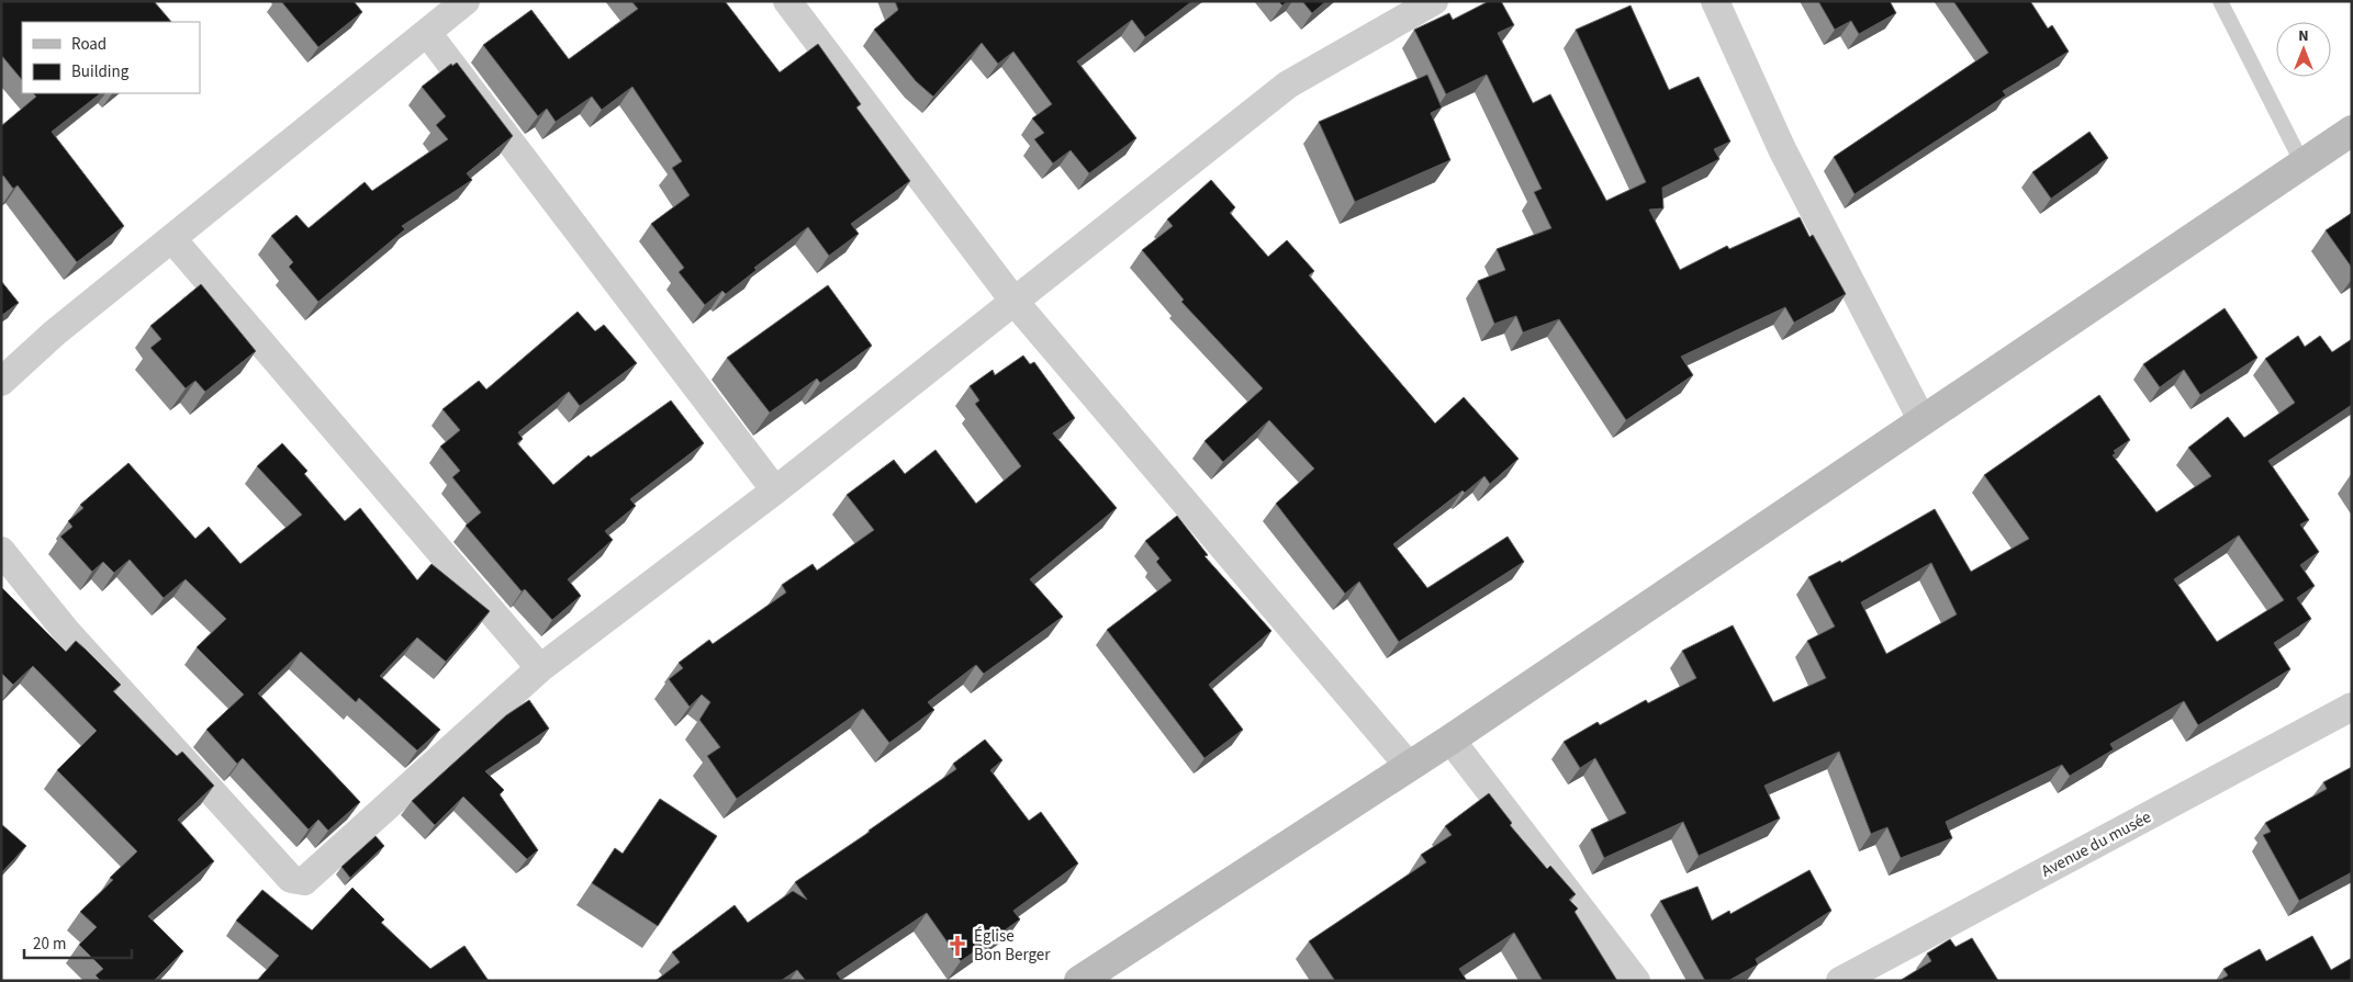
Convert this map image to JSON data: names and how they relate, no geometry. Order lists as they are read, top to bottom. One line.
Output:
{"streets":{"street":["Avenue du musée"]},"places":{"church":["Église Bon Berger"]},"legend":["Road","Building"],"scale_bar":"20 m","north":"top"}
